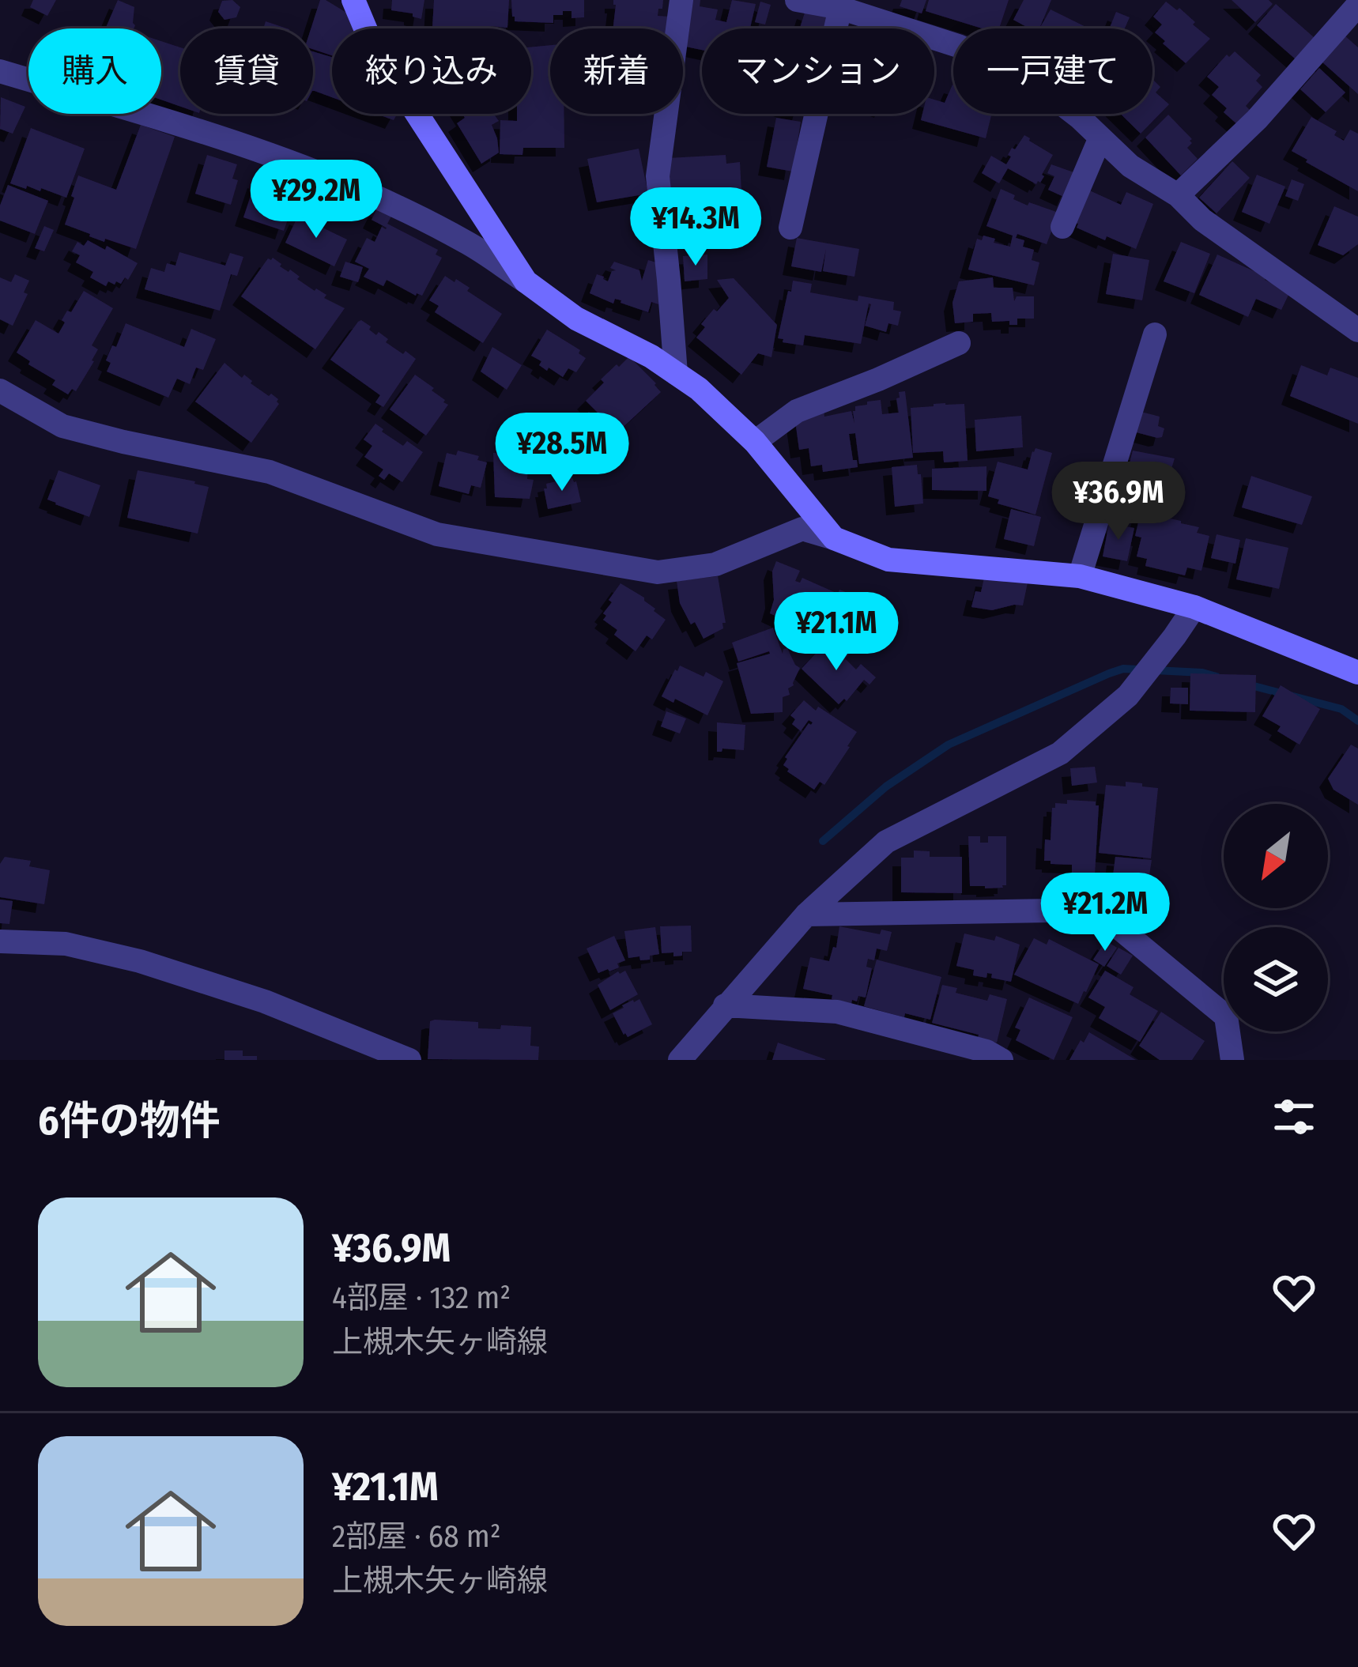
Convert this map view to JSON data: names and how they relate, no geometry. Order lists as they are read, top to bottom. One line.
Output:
{"north":"bottom left","page":{"chip":["購入","賃貸","絞り込み","新着","マンション","一戸建て"],"price":["¥29.2M","¥14.3M","¥28.5M","¥36.9M","¥21.1M","¥21.2M"],"heading":"6件の物件","list":[{"name":"¥36.9M","note":"4部屋 · 132 m² · 上槻木矢ヶ崎線"},{"name":"¥21.1M","note":"2部屋 · 68 m² · 上槻木矢ヶ崎線"}]}}
